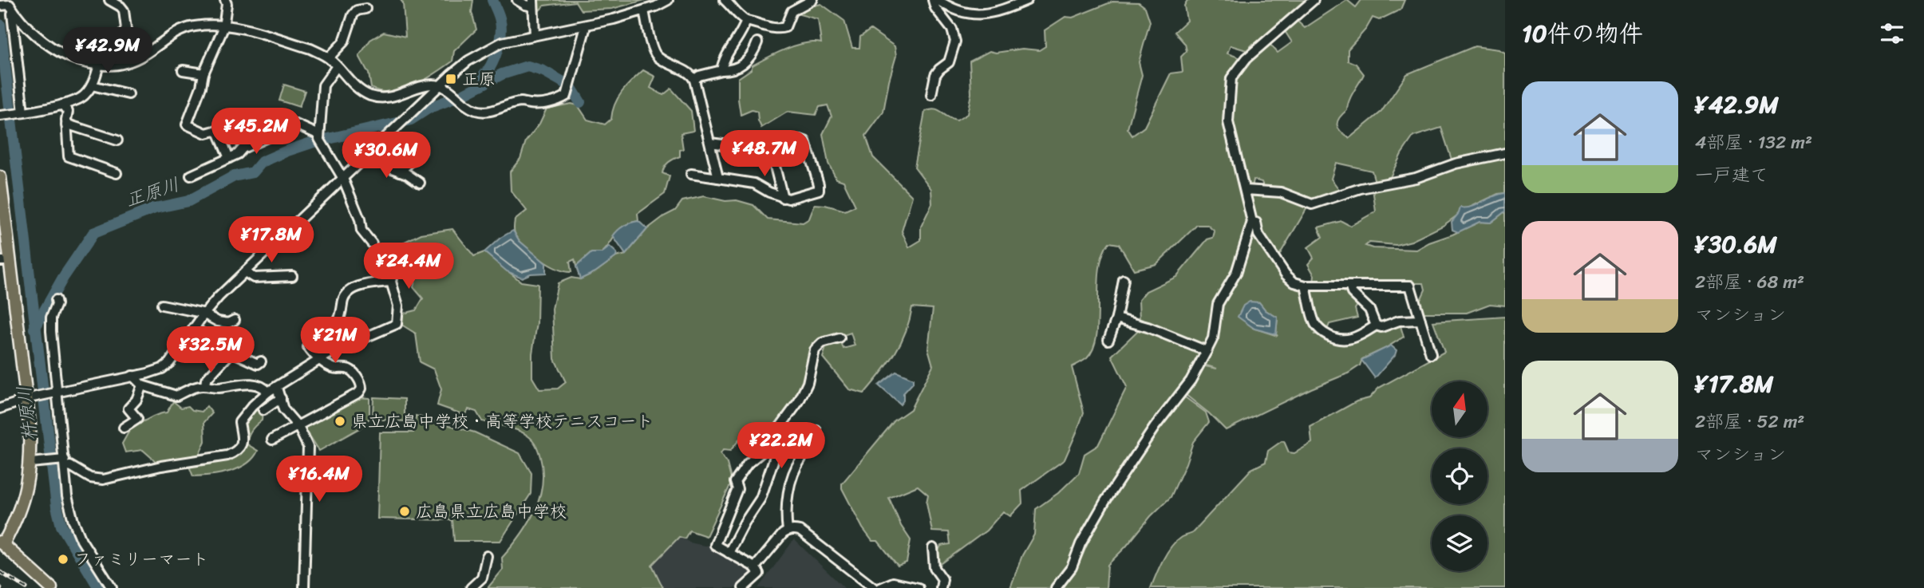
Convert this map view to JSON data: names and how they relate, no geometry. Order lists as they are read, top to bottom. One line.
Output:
{"water":["正原川","杵原川"],"places":{"transit":["正原"],"other":["県立広島中学校・高等学校テニスコート","広島県立広島中学校","ファミリーマート"]},"north":"top","page":{"heading":"10件の物件","price":["¥42.9M","¥45.2M","¥48.7M","¥30.6M","¥17.8M","¥24.4M","¥21M","¥32.5M","¥22.2M","¥16.4M"],"list":[{"name":"¥42.9M","note":"4部屋 · 132 m² · 一戸建て"},{"name":"¥30.6M","note":"2部屋 · 68 m² · マンション"},{"name":"¥17.8M","note":"2部屋 · 52 m² · マンション"}]}}
